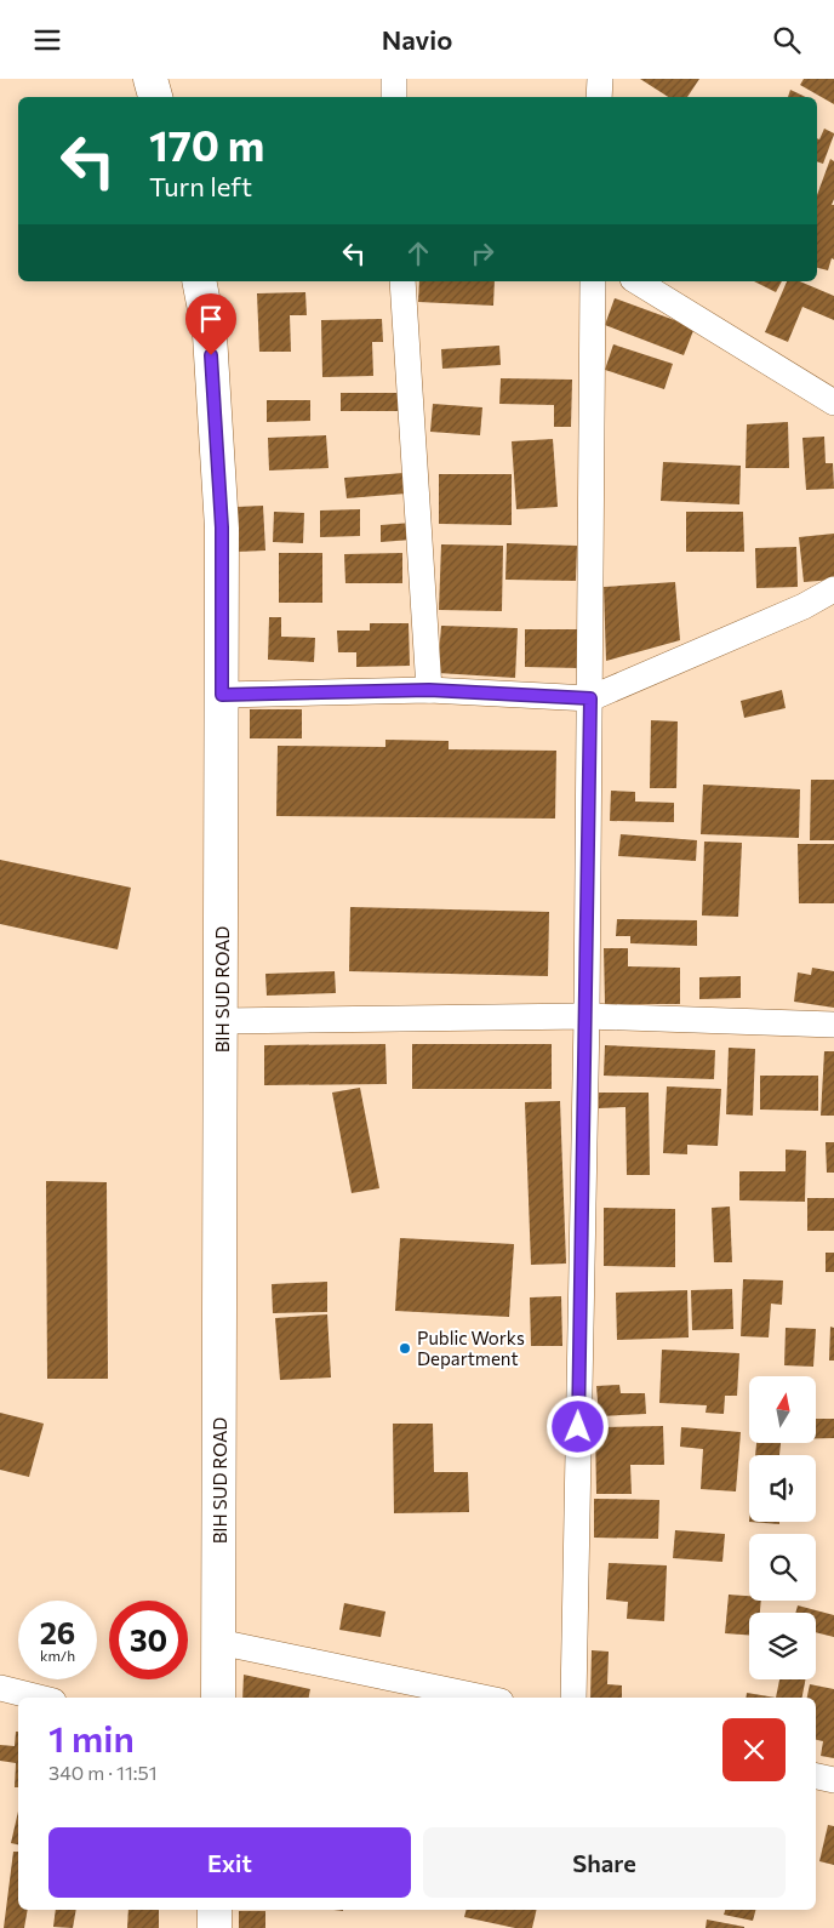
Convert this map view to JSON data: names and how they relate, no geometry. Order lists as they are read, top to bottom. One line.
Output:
{"streets":{"main road":["BIH SUD ROAD"]},"places":["Public Works Department"],"north":"top","page":{"header":"Navio","turn":["170 m","Turn left"],"speed":"26 km/h","limit":"30","heading":["1 min","340 m · 11:51"],"buttons":["Exit","Share"]}}
